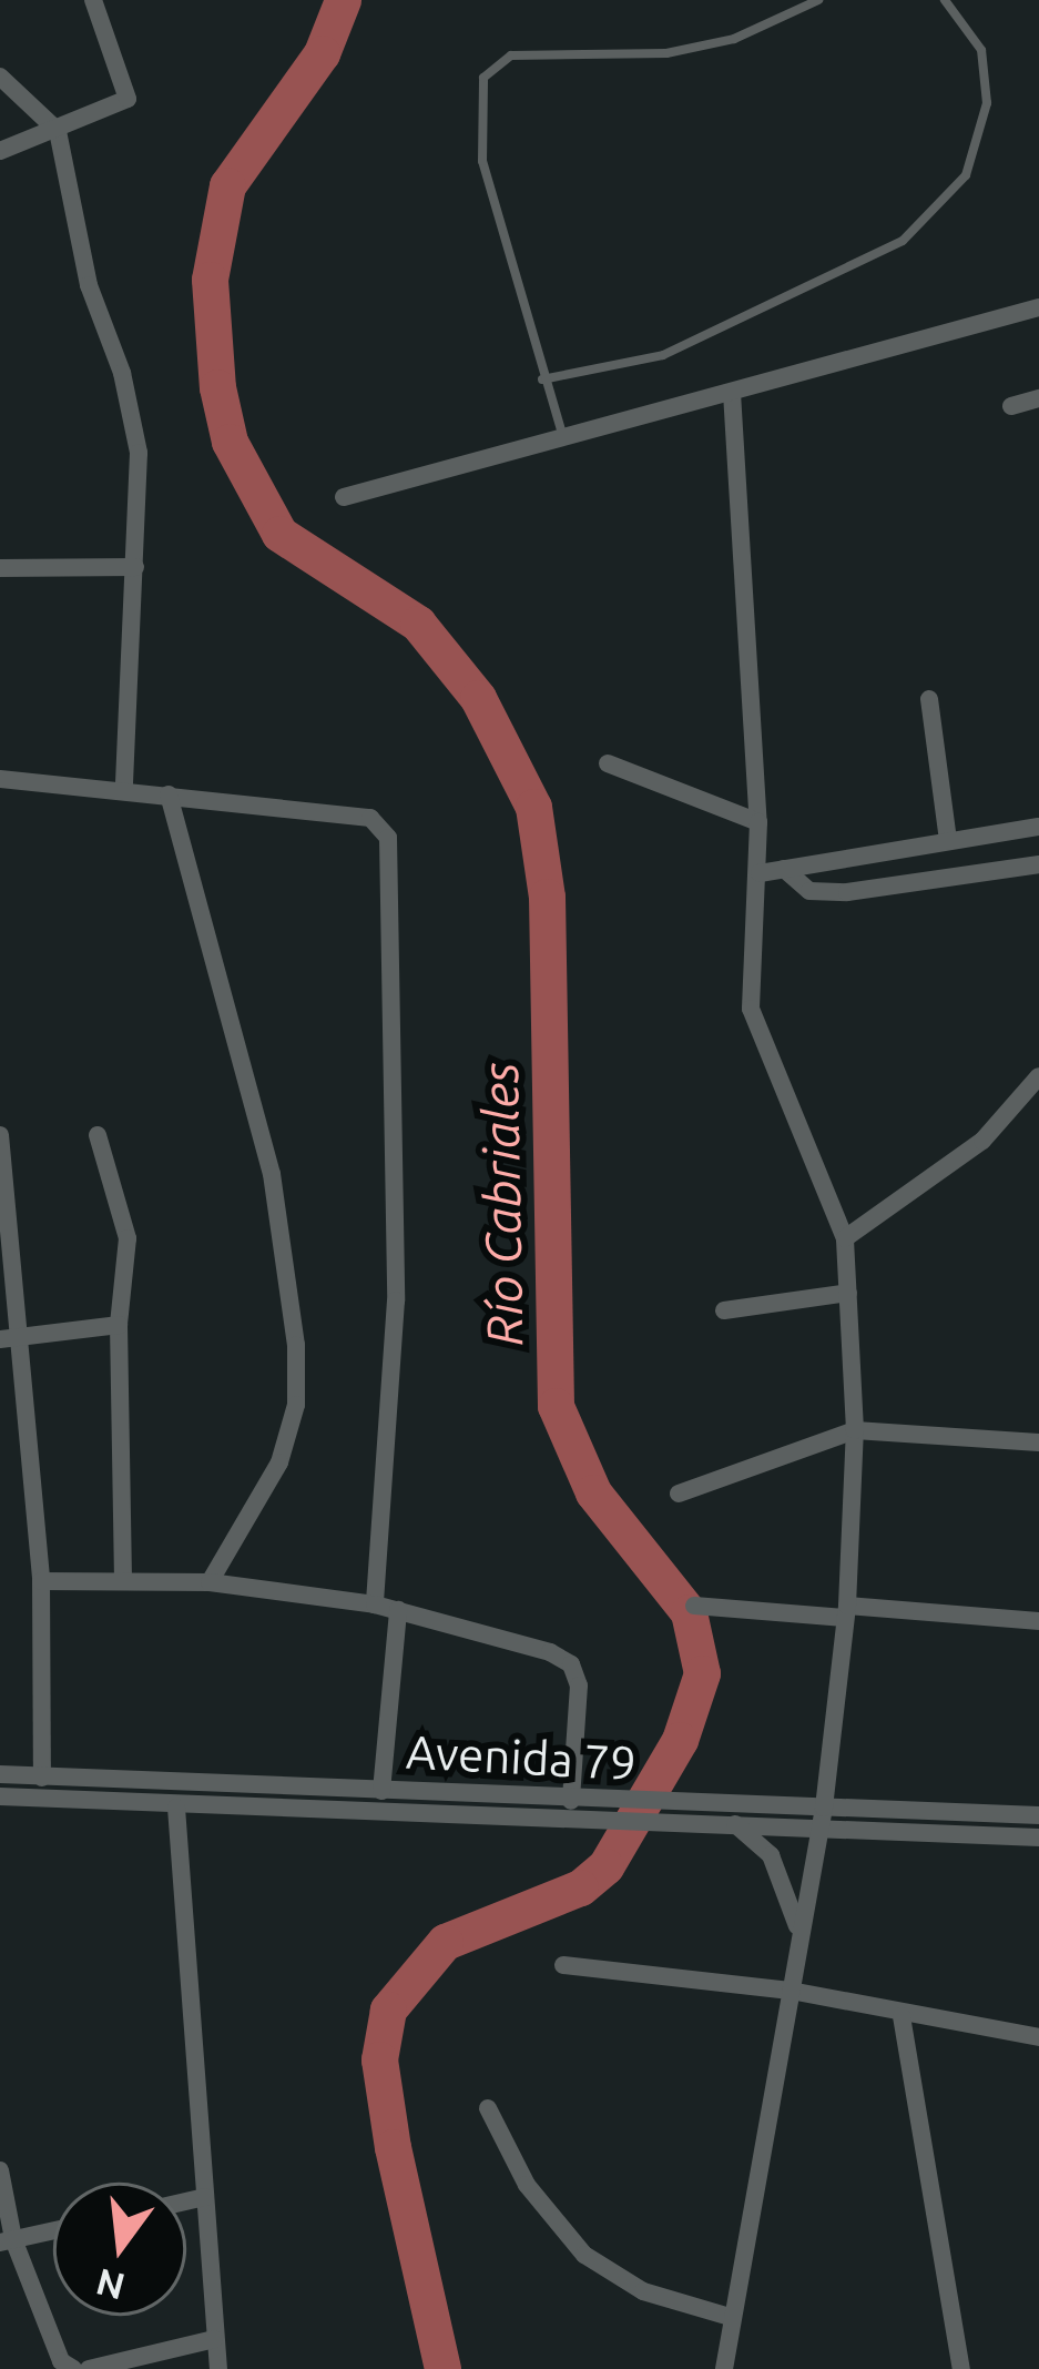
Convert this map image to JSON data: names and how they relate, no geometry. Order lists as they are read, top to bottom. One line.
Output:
{"streets":{"street":["Avenida 79"]},"water":["Río Cabriales"],"north":"bottom"}
